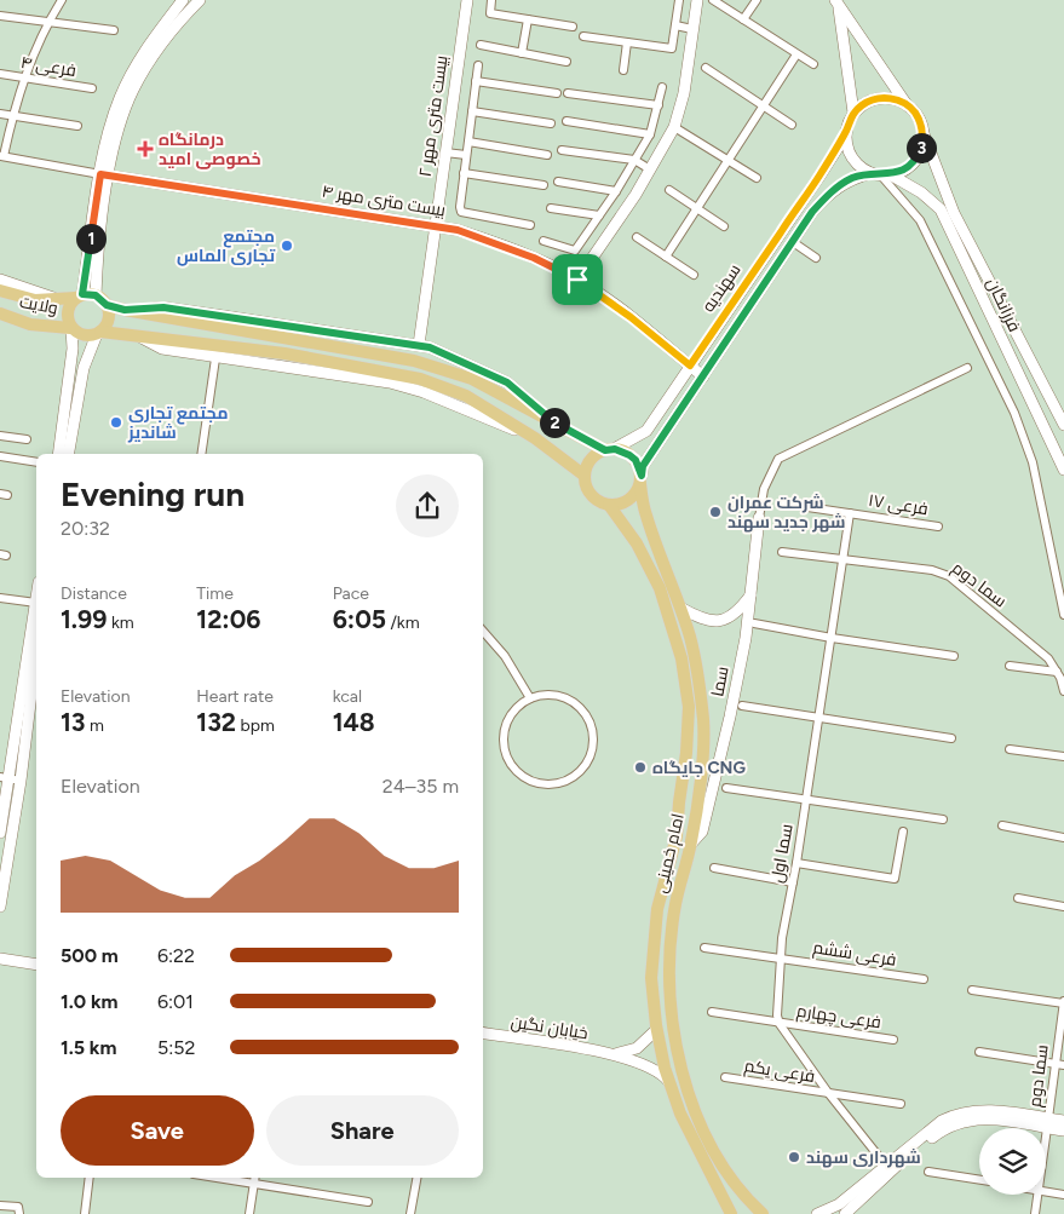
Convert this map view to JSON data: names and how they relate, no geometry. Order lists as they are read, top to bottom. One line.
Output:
{"streets":{"main road":["ولایت","امام خمینی"],"street":["فرعی ۴","بیست متری مهر ۲","بیست متری مهر ۴","سهندیه","فرزانگان","فرعی ۱۷","سما دوم","سما","سما اول","فرعی ششم","فرعی چهارم","خیابان نگین","فرعی یکم"]},"crossings":[["بیست متری مهر ۲","بیست متری مهر ۴"],["بیست متری مهر ۴","سهندیه"],["سهندیه","فرزانگان"],["سهندیه","امام خمینی"],["فرعی ۱۷","سما اول"],["سما دوم","سما اول"],["سما","امام خمینی"],["امام خمینی","خیابان نگین"],["سما اول","فرعی ششم"],["سما اول","فرعی چهارم"]],"places":{"health":["درمانگاه خصوصی امید"],"other":["مجتمع تجاری الماس","مجتمع تجاری شاندیز","شرکت عمران شهر جدید سهند","جایگاه CNG","شهرداری سهند"]},"page":{"pins":["3","1","2"],"heading":["Evening run","20:32"],"stats":[["Distance","1.99 km"],["Time","12:06"],["Pace","6:05 /km"],["Elevation","13 m"],["Heart rate","132 bpm"],["kcal","148"]],"chart":["Elevation","24–35 m"],"list":[{"name":"500 m","note":"6:22"},{"name":"1.0 km","note":"6:01"},{"name":"1.5 km","note":"5:52"}],"buttons":["Save","Share"]}}
